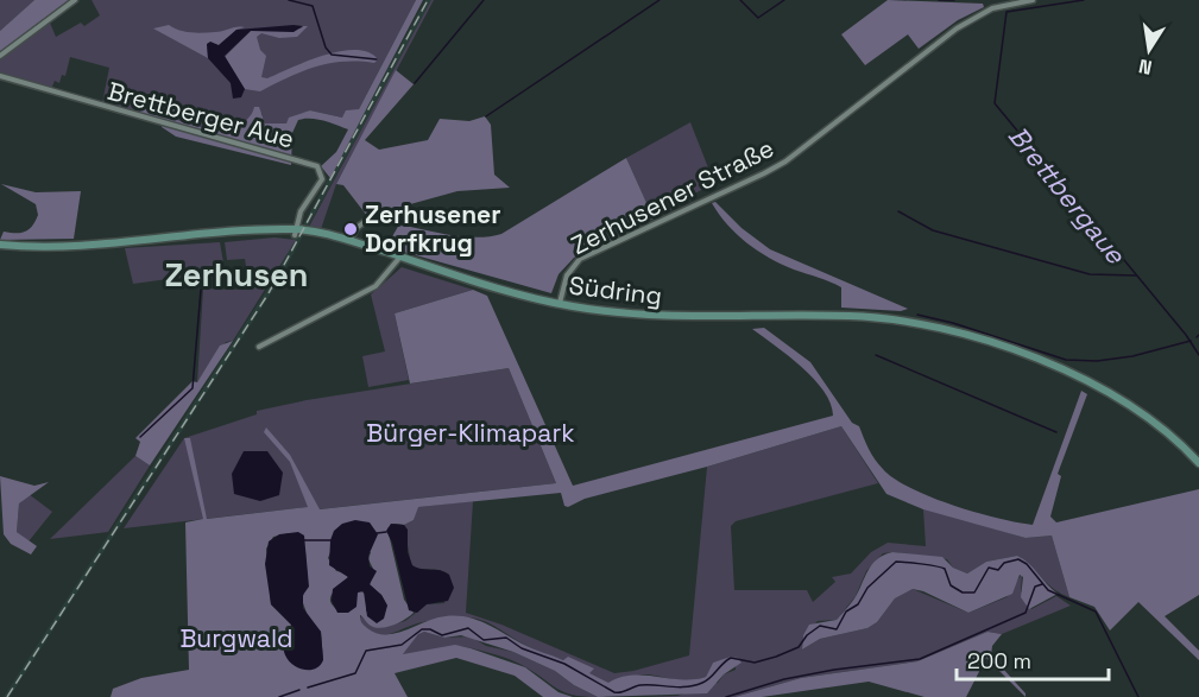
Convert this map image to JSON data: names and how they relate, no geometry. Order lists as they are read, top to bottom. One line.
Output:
{"streets":{"main road":["Südring"],"street":["Brettberger Aue","Zerhusener Straße"]},"crossings":[["Brettberger Aue","Südring"],["Zerhusener Straße","Südring"]],"districts":["Zerhusen"],"water":["Brettbergaue"],"parks":["Bürger-Klimapark","Burgwald"],"places":["Zerhusener Dorfkrug"],"scale_bar":"200 m","north":"bottom"}
